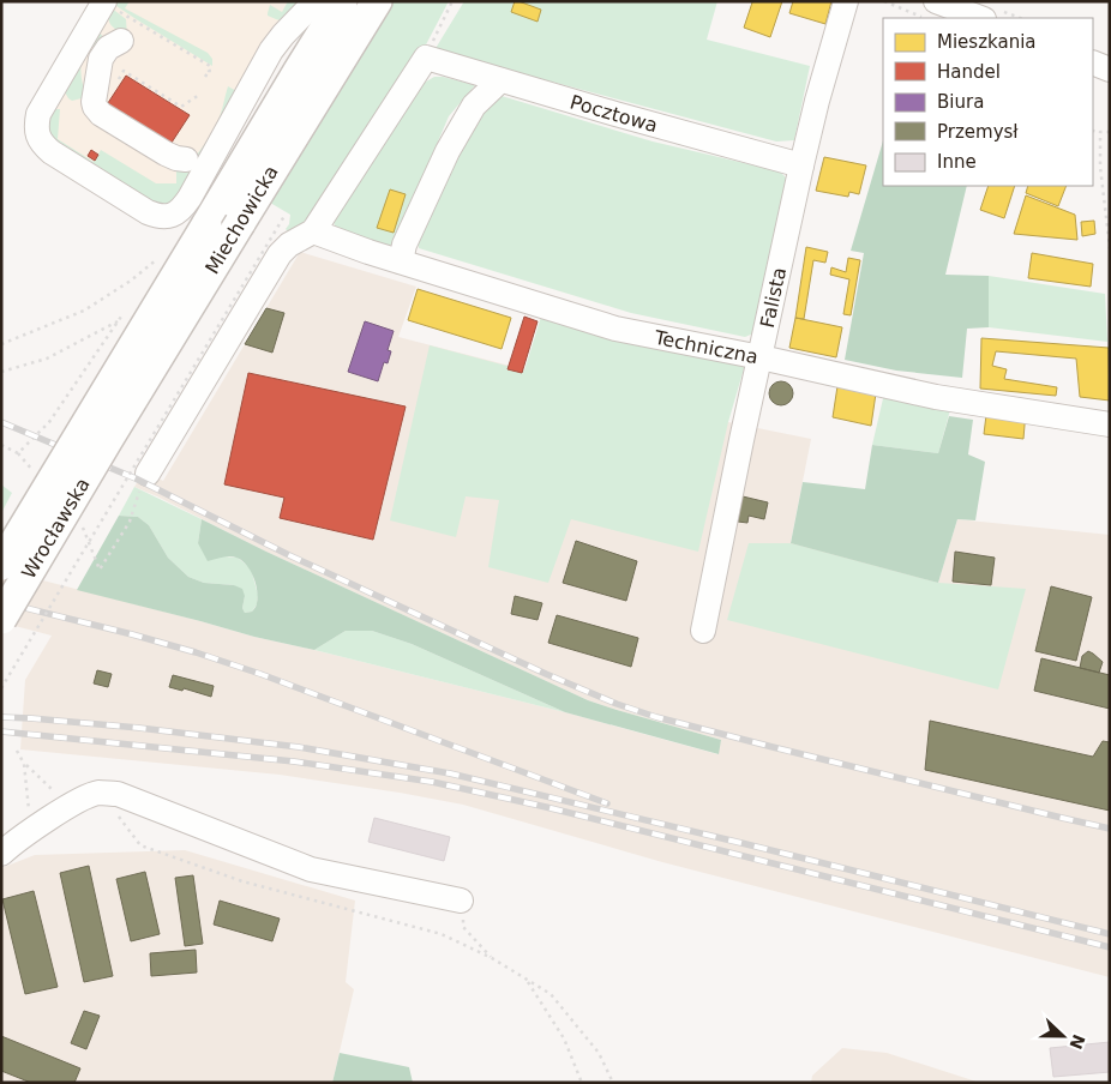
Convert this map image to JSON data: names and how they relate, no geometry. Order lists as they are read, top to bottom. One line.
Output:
{"streets":{"main road":["Miechowicka","Wrocławska"],"street":["Pocztowa","Falista","Techniczna"]},"crossings":[["Pocztowa","Falista"],["Miechowicka","Wrocławska"],["Falista","Techniczna"]],"legend":["Mieszkania","Handel","Biura","Przemysł","Inne"],"north":"right"}
